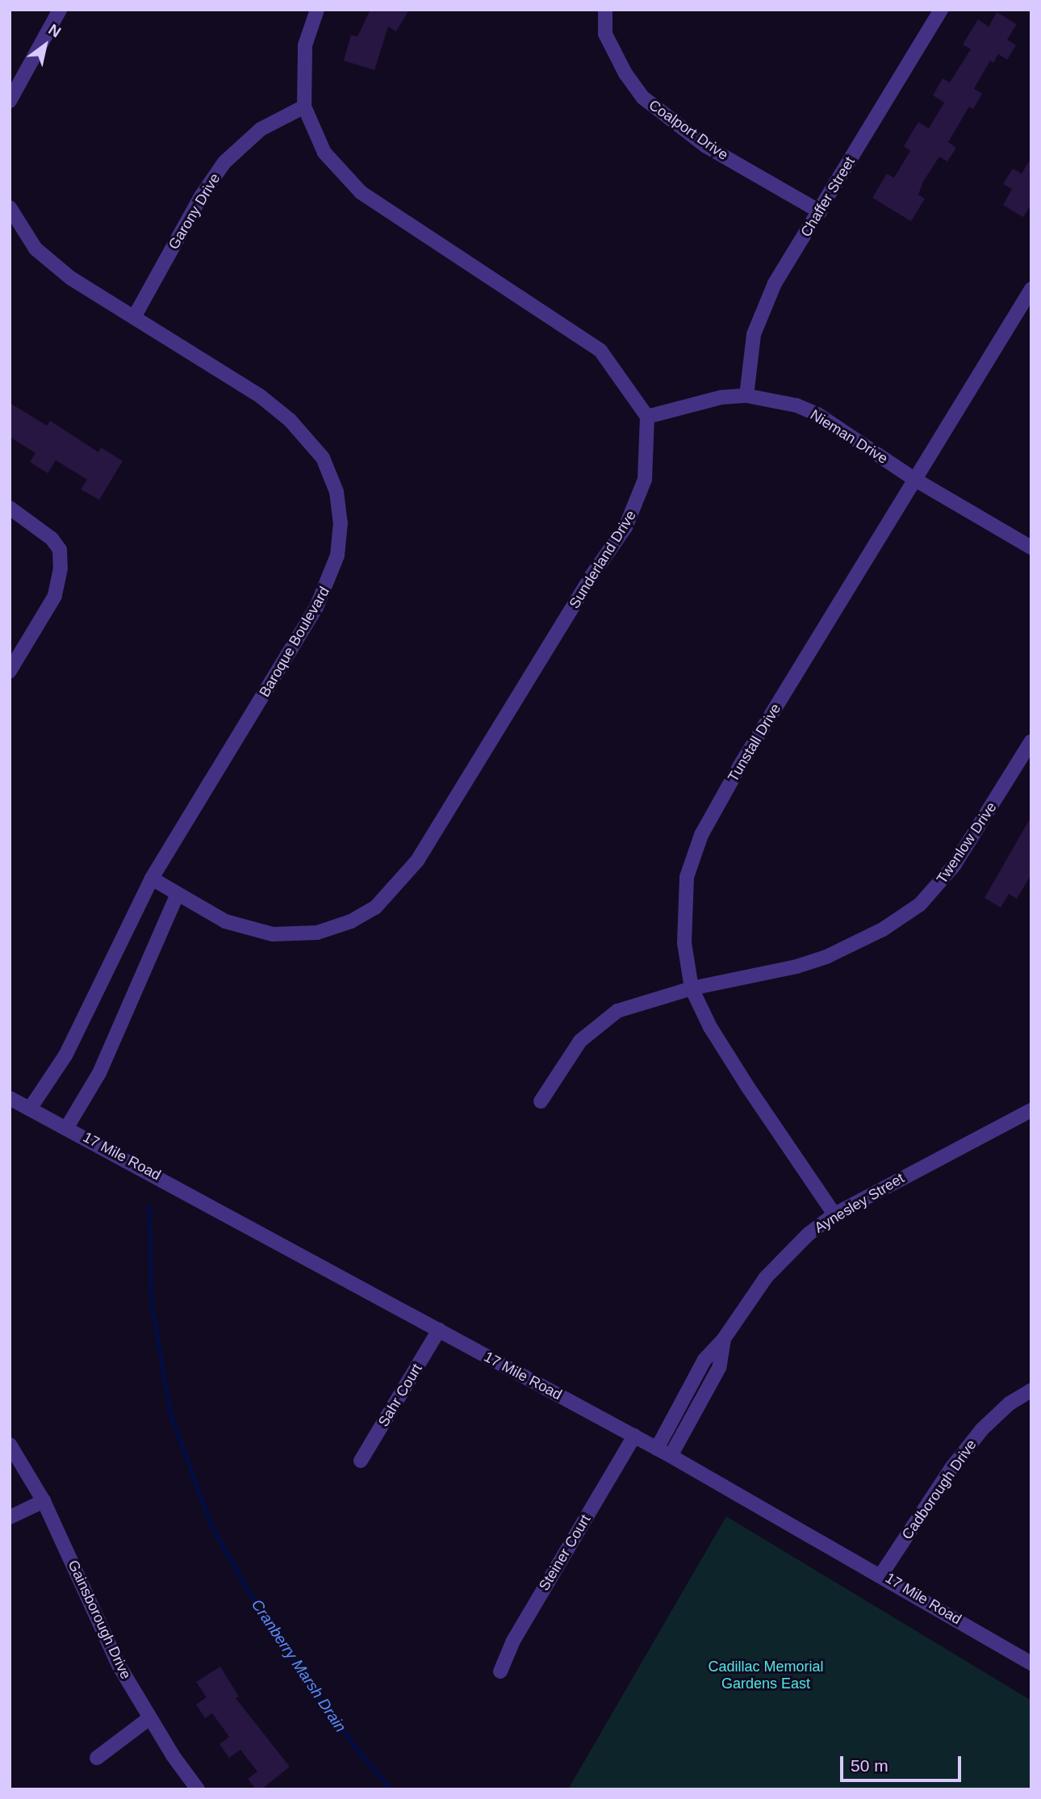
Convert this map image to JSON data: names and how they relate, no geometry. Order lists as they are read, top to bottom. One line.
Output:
{"streets":{"street":["Coalport Drive","Chaffer Street","Garony Drive","Nieman Drive","Sunderland Drive","Baroque Boulevard","Tunstall Drive","Twenlow Drive","17 Mile Road","Aynesley Street","Sahr Court","Cadborough Drive","Steiner Court","Gainsborough Drive"]},"crossings":[["Coalport Drive","Chaffer Street"],["Chaffer Street","Nieman Drive"],["Garony Drive","Baroque Boulevard"],["Nieman Drive","Sunderland Drive"],["Nieman Drive","Tunstall Drive"],["Sunderland Drive","Baroque Boulevard"],["Baroque Boulevard","17 Mile Road"],["Tunstall Drive","Twenlow Drive"],["Tunstall Drive","Aynesley Street"],["17 Mile Road","Aynesley Street"],["17 Mile Road","Sahr Court"],["17 Mile Road","Cadborough Drive"],["17 Mile Road","Steiner Court"]],"water":["Cranberry Marsh Drain"],"parks":["Cadillac Memorial Gardens East"],"scale_bar":"50 m","north":"top right"}
